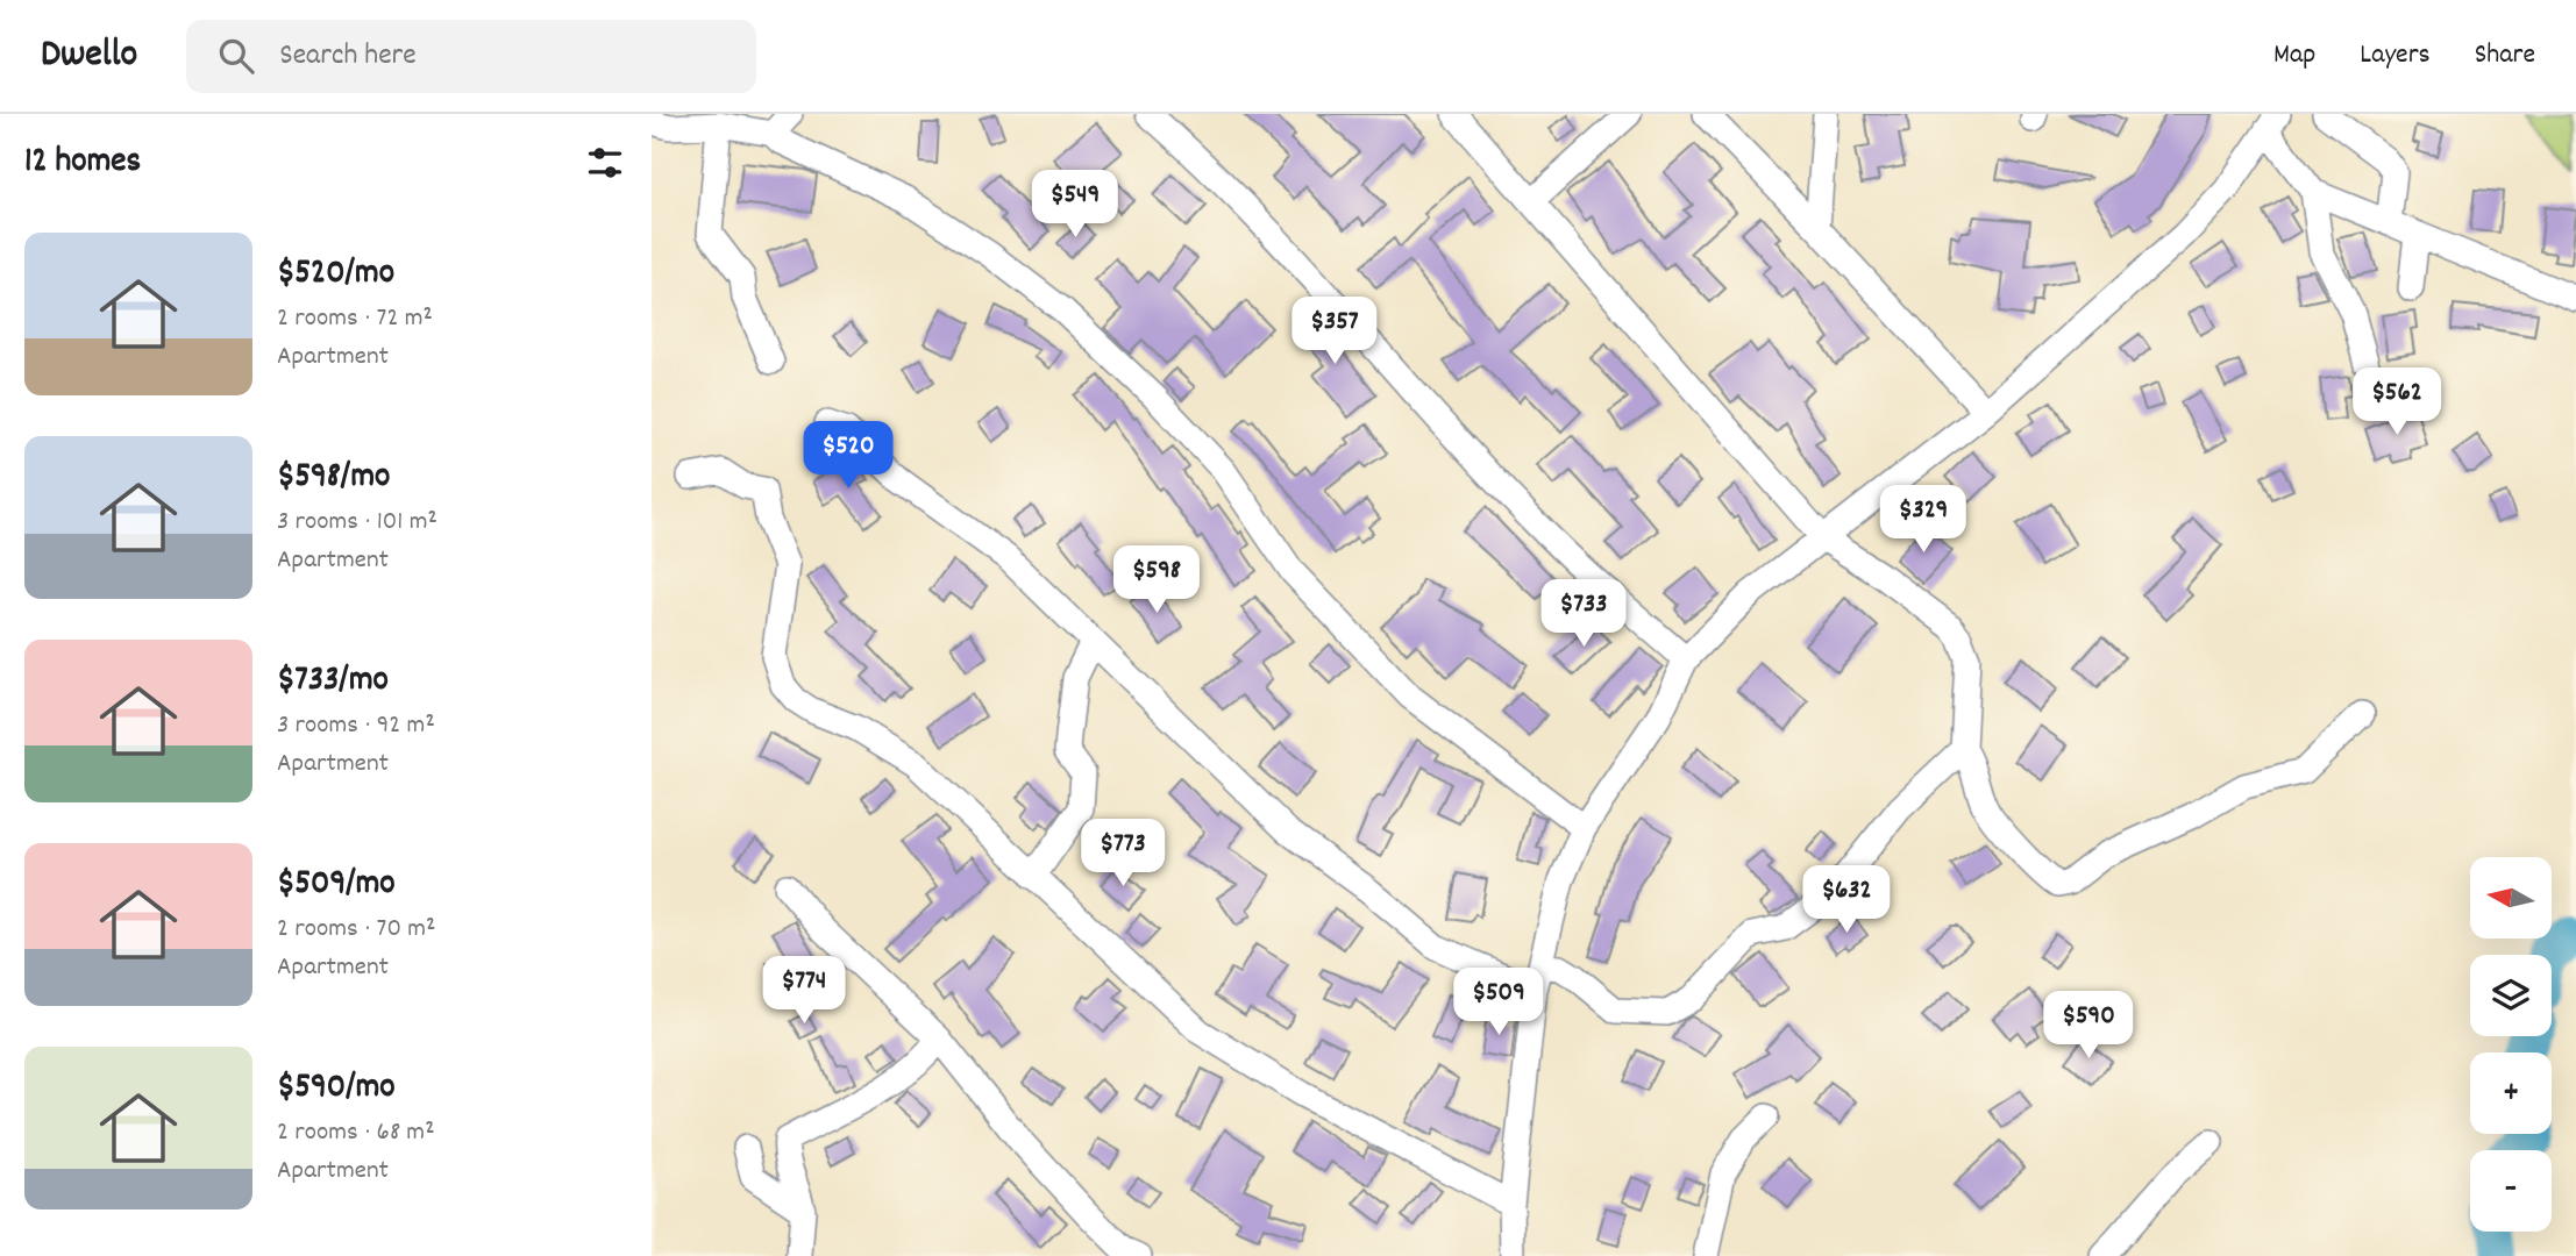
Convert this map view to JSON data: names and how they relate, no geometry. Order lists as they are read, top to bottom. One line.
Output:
{"north":"left","page":{"header":"Dwello","search":"Search here","nav":["Map","Layers","Share"],"heading":"12 homes","price":["$549","$357","$562","$520","$329","$598","$733","$773","$632","$774","$509","$590"],"list":[{"name":"$520/mo","note":"2 rooms · 72 m² · Apartment"},{"name":"$598/mo","note":"3 rooms · 101 m² · Apartment"},{"name":"$733/mo","note":"3 rooms · 92 m² · Apartment"},{"name":"$509/mo","note":"2 rooms · 70 m² · Apartment"},{"name":"$590/mo","note":"2 rooms · 68 m² · Apartment"}],"map_buttons":["+","−"]}}
